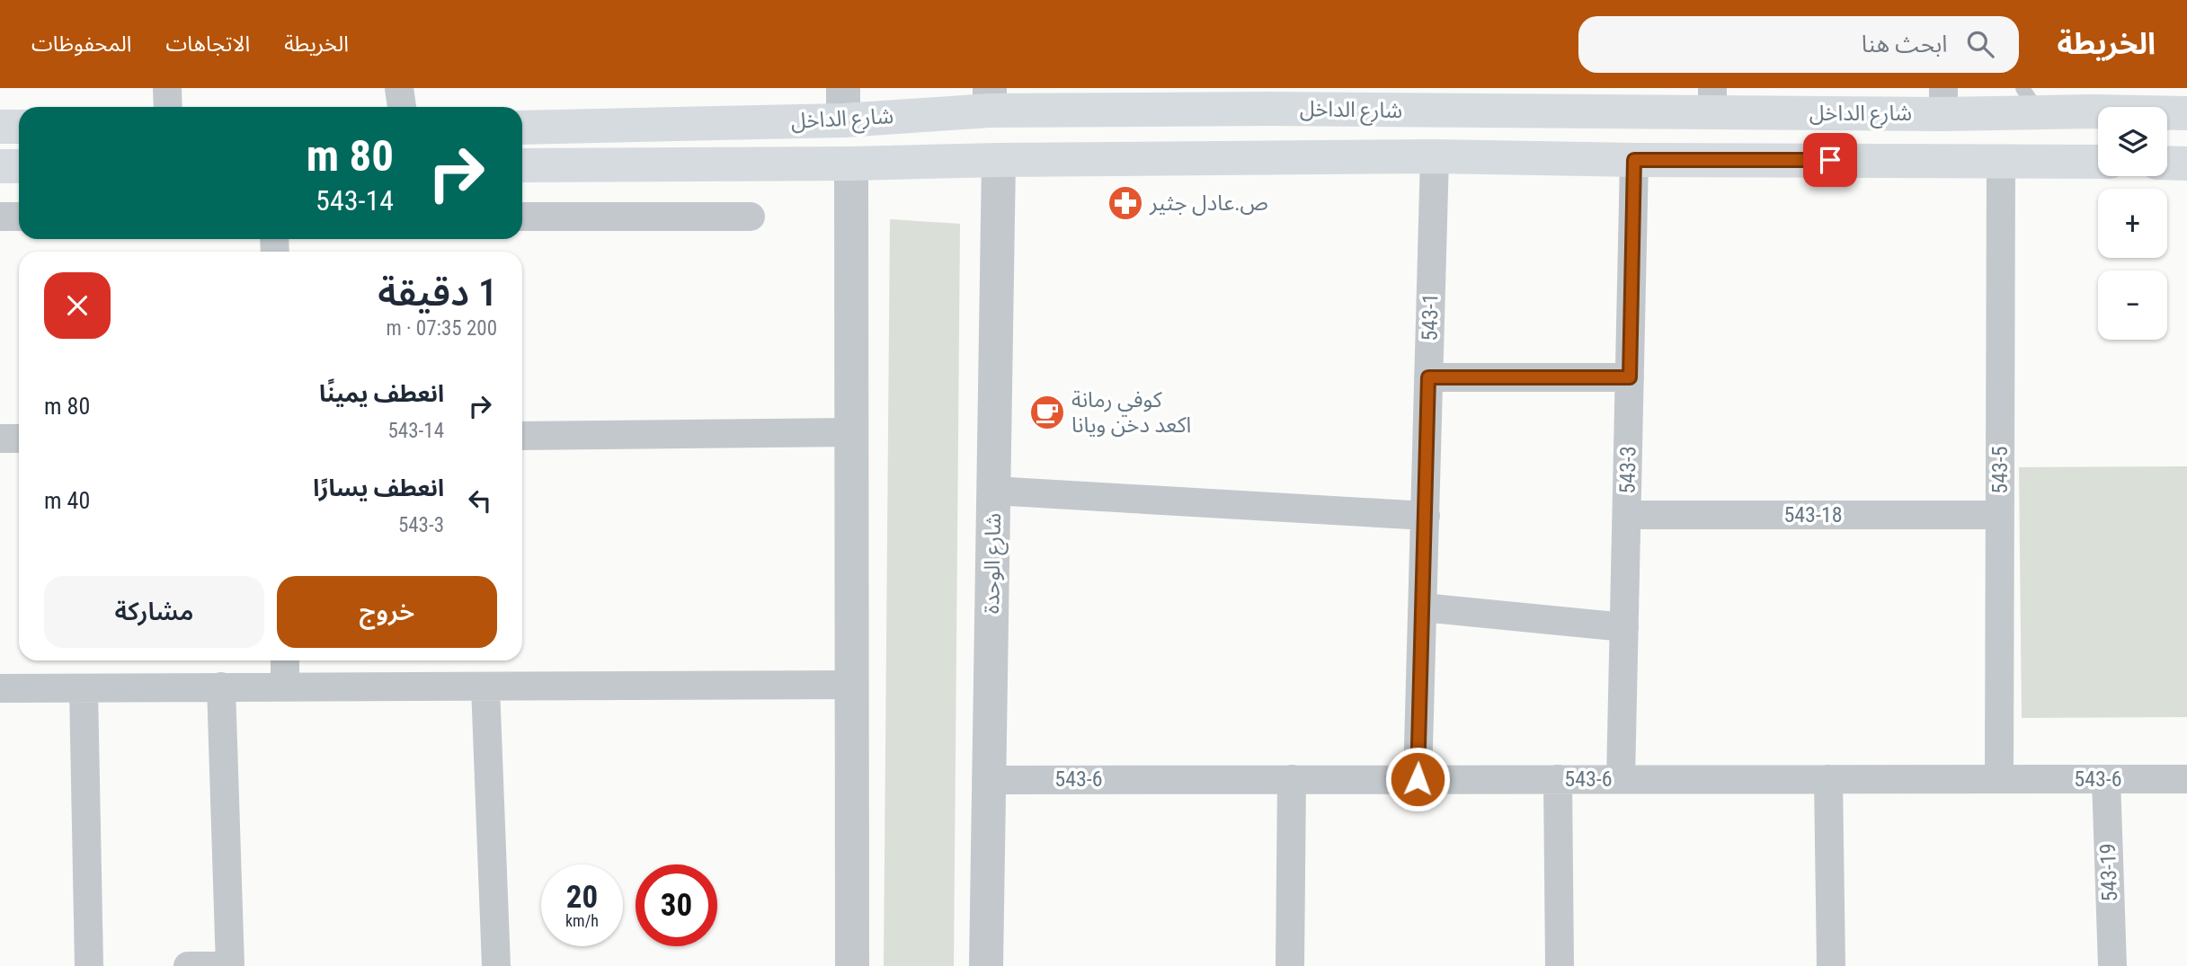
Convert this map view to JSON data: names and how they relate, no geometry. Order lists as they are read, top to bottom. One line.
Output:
{"streets":{"main road":["شارع الداخل"],"street":["543-1","543-3","543-5","543-18","شارع الوحدة","543-6","543-19"]},"crossings":[["شارع الداخل","543-1"],["شارع الداخل","543-3"],["شارع الداخل","543-5"],["شارع الداخل","شارع الوحدة"],["543-1","543-6"],["543-3","543-18"],["543-3","543-6"],["543-5","543-18"],["543-5","543-6"],["شارع الوحدة","543-6"],["543-6","543-19"]],"places":{"pharmacy":["ص.عادل جثير"],"cafe":["كوفي رمانة اكعد دخن ويانا"]},"page":{"header":"الخريطة","search":"ابحث هنا","nav":["الخريطة","الاتجاهات","المحفوظات"],"map_buttons":["+","−"],"turn":["80 m","543-14"],"heading":["1 دقيقة","200 m · 07:35"],"list":[{"name":"انعطف يمينًا","note":"543-14","value":"80 m"},{"name":"انعطف يسارًا","note":"543-3","value":"40 m"}],"buttons":["خروج","مشاركة"],"speed":"20 km/h","limit":"30"}}
